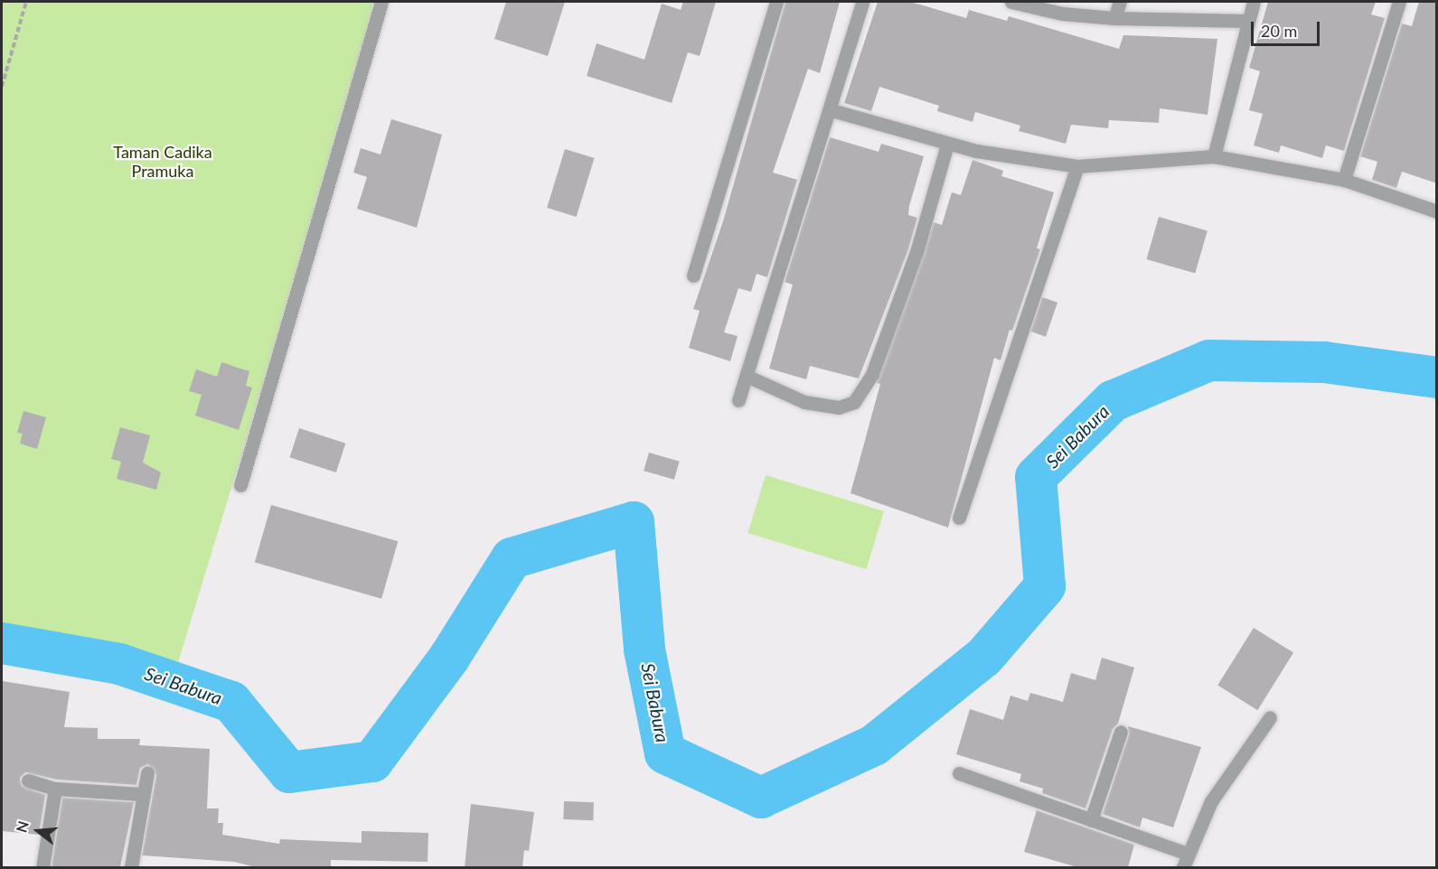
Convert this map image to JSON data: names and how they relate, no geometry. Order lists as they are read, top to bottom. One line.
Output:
{"water":["Sei Babura"],"parks":["Taman Cadika Pramuka"],"scale_bar":"20 m","north":"left"}
